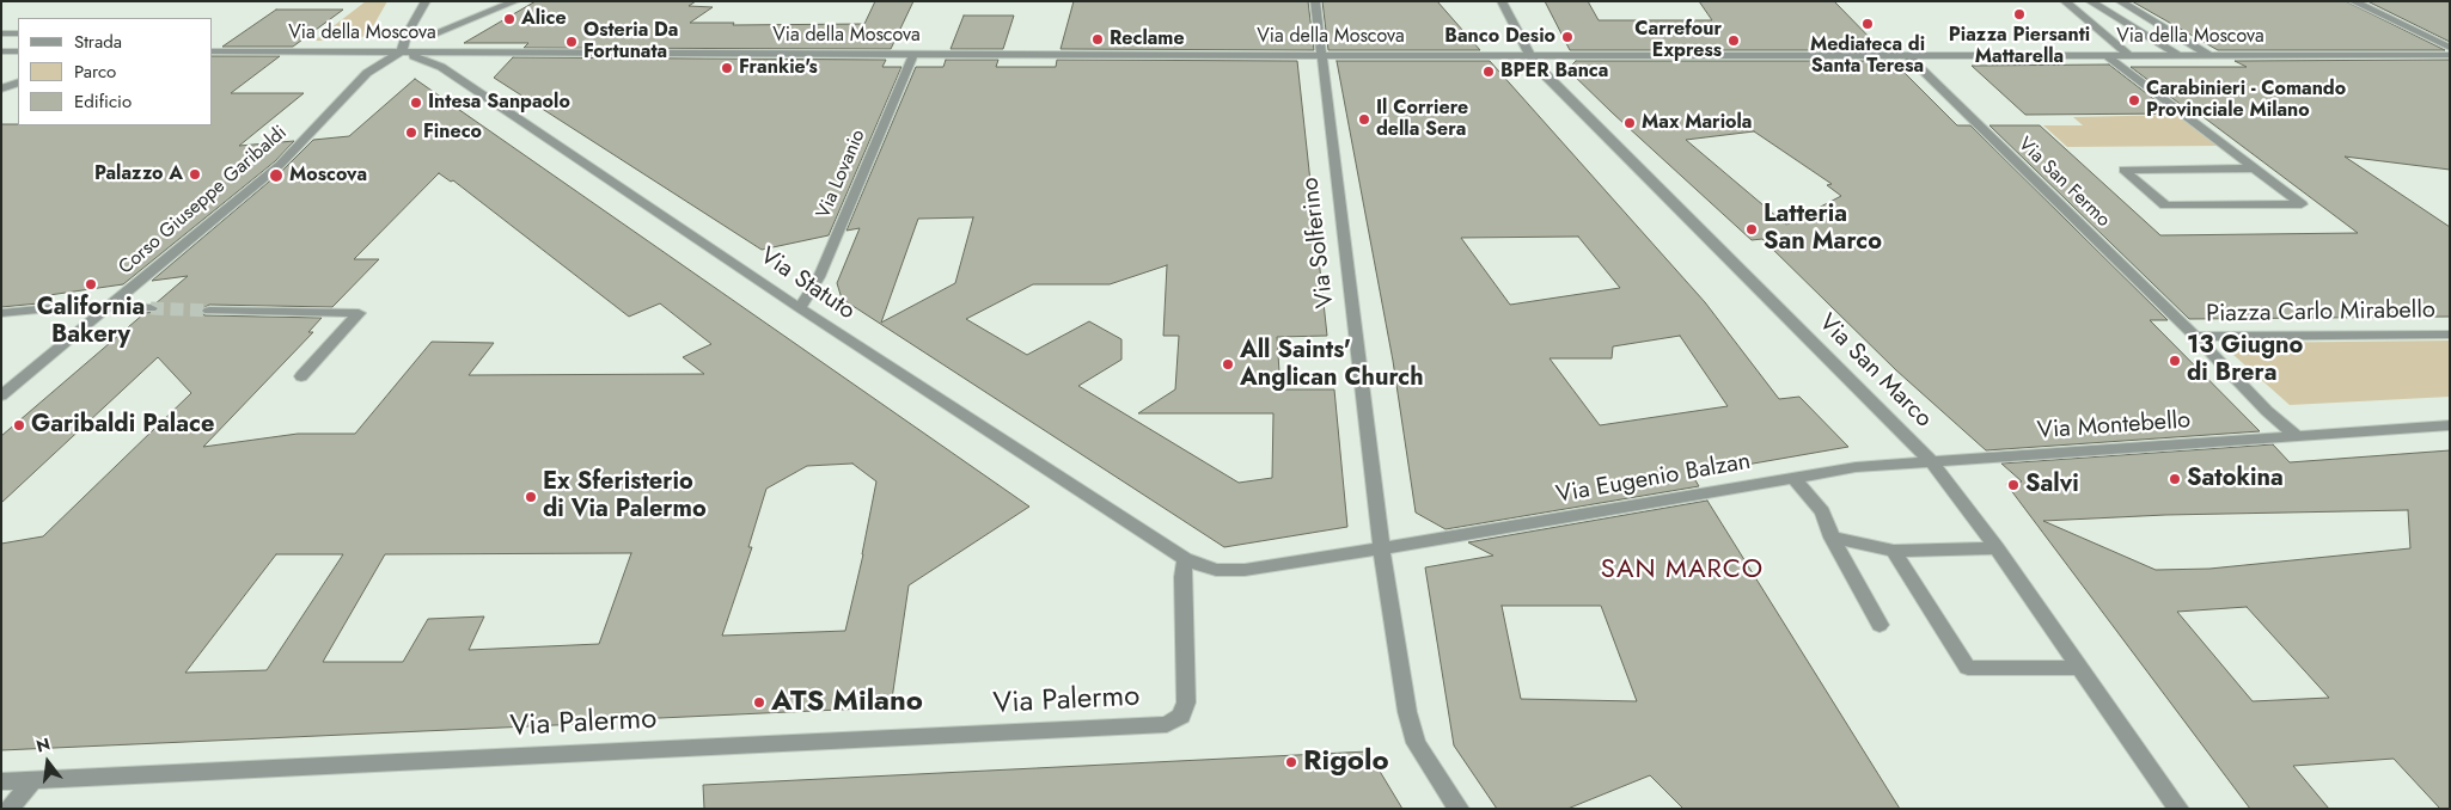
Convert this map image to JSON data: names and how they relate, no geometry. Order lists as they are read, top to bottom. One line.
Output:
{"streets":{"street":["Via della Moscova","Via Lovanio","Via San Fermo","Corso Giuseppe Garibaldi","Via Solferino","Via Statuto","Piazza Carlo Mirabello","Via San Marco","Via Montebello","Via Eugenio Balzan","Via Palermo"]},"crossings":[["Via della Moscova","Via Lovanio"],["Via della Moscova","Via San Fermo"],["Via della Moscova","Corso Giuseppe Garibaldi"],["Via della Moscova","Via Solferino"],["Via della Moscova","Via Statuto"],["Via della Moscova","Via San Marco"],["Via Lovanio","Via Statuto"],["Via San Fermo","Piazza Carlo Mirabello"],["Corso Giuseppe Garibaldi","Via Statuto"],["Via Solferino","Via Statuto"],["Via Solferino","Via Eugenio Balzan"],["Via Statuto","Via Eugenio Balzan"],["Via Statuto","Via Palermo"],["Piazza Carlo Mirabello","Via Montebello"],["Via San Marco","Via Montebello"],["Via San Marco","Via Eugenio Balzan"],["Via Montebello","Via Eugenio Balzan"]],"districts":["SAN MARCO"],"places":["Piazza Piersanti Mattarella","Alice","Mediateca di Santa Teresa","Banco Desio","Reclame","Carrefour Express","Osteria Da Fortunata","Frankie's","BPER Banca","Carabinieri - Comando Provinciale Milano","Intesa Sanpaolo","Il Corriere della Sera","Max Mariola","Fineco","Palazzo A","Moscova","Latteria San Marco","California Bakery","13 Giugno di Brera","All Saints' Anglican Church","Garibaldi Palace","Satokina","Salvi","Ex Sferisterio di Via Palermo","ATS Milano","Rigolo"],"legend":["Strada","Parco","Edificio"],"north":"top"}
